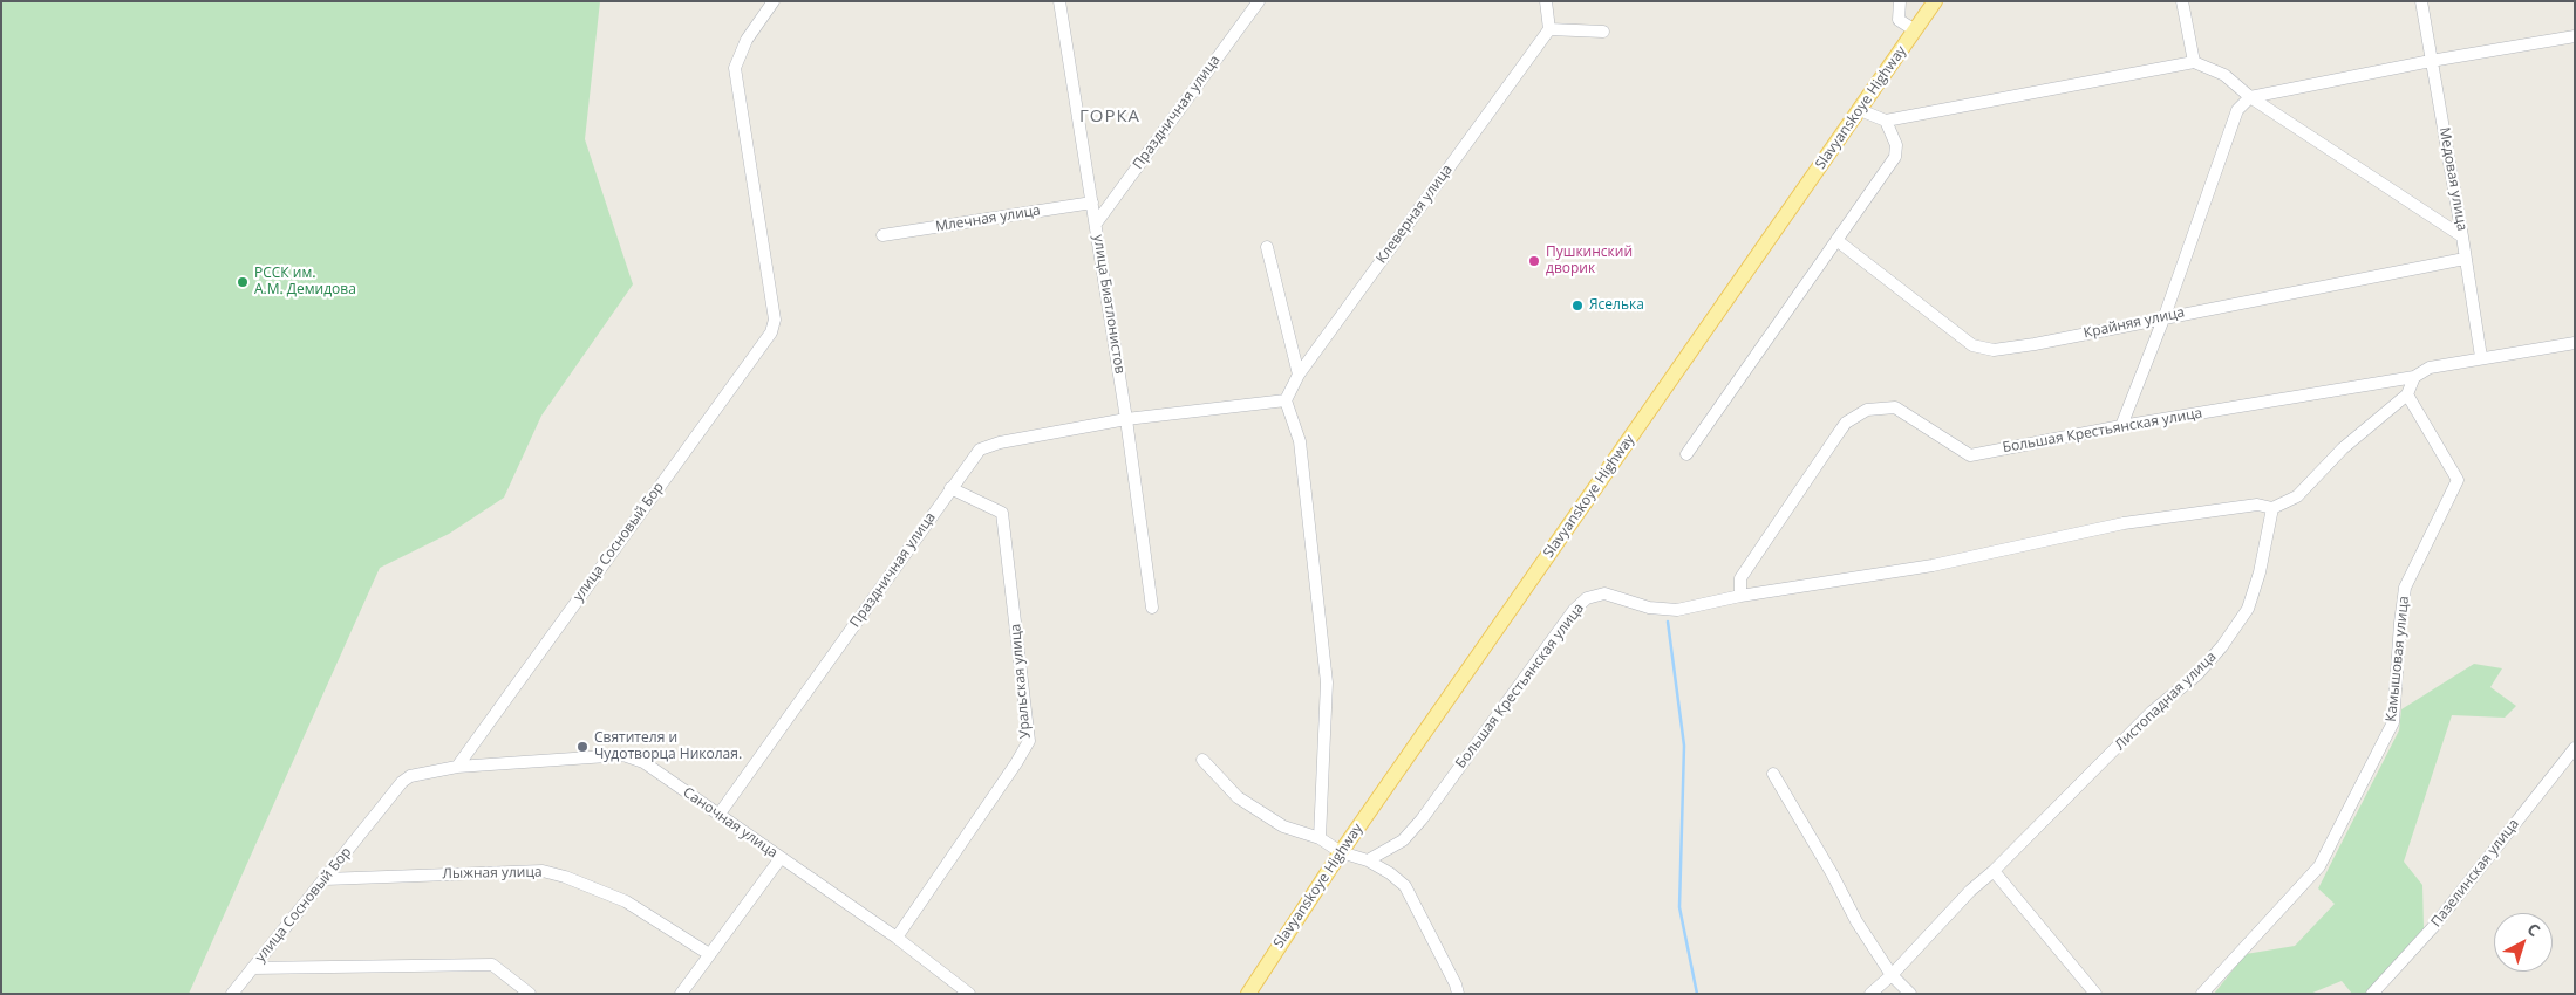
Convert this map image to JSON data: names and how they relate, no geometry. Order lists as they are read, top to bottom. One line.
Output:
{"streets":{"main road":["Slavyanskoye Highway"],"street":["Праздничная улица","Медовая улица","Клеверная улица","Млечная улица","улица Биатлонистов","Крайняя улица","Большая Крестьянская улица","улица Сосновый Бор","Камышовая улица","Уральская улица","Листопадная улица","Саночная улица","Лыжная улица","Пазелинская улица"]},"crossings":[["Праздничная улица","Клеверная улица"],["Праздничная улица","улица Биатлонистов"],["Праздничная улица","Уральская улица"],["Праздничная улица","Саночная улица"],["Медовая улица","Крайняя улица"],["Медовая улица","Большая Крестьянская улица"],["Млечная улица","улица Биатлонистов"],["Большая Крестьянская улица","Листопадная улица"],["улица Сосновый Бор","Саночная улица"],["улица Сосновый Бор","Лыжная улица"],["Уральская улица","Саночная улица"]],"districts":["ГОРКА"],"places":["Пушкинский дворик","РССК им. А.М. Демидова","Яселька","Святителя и Чудотворца Николая."],"north":"top right"}
